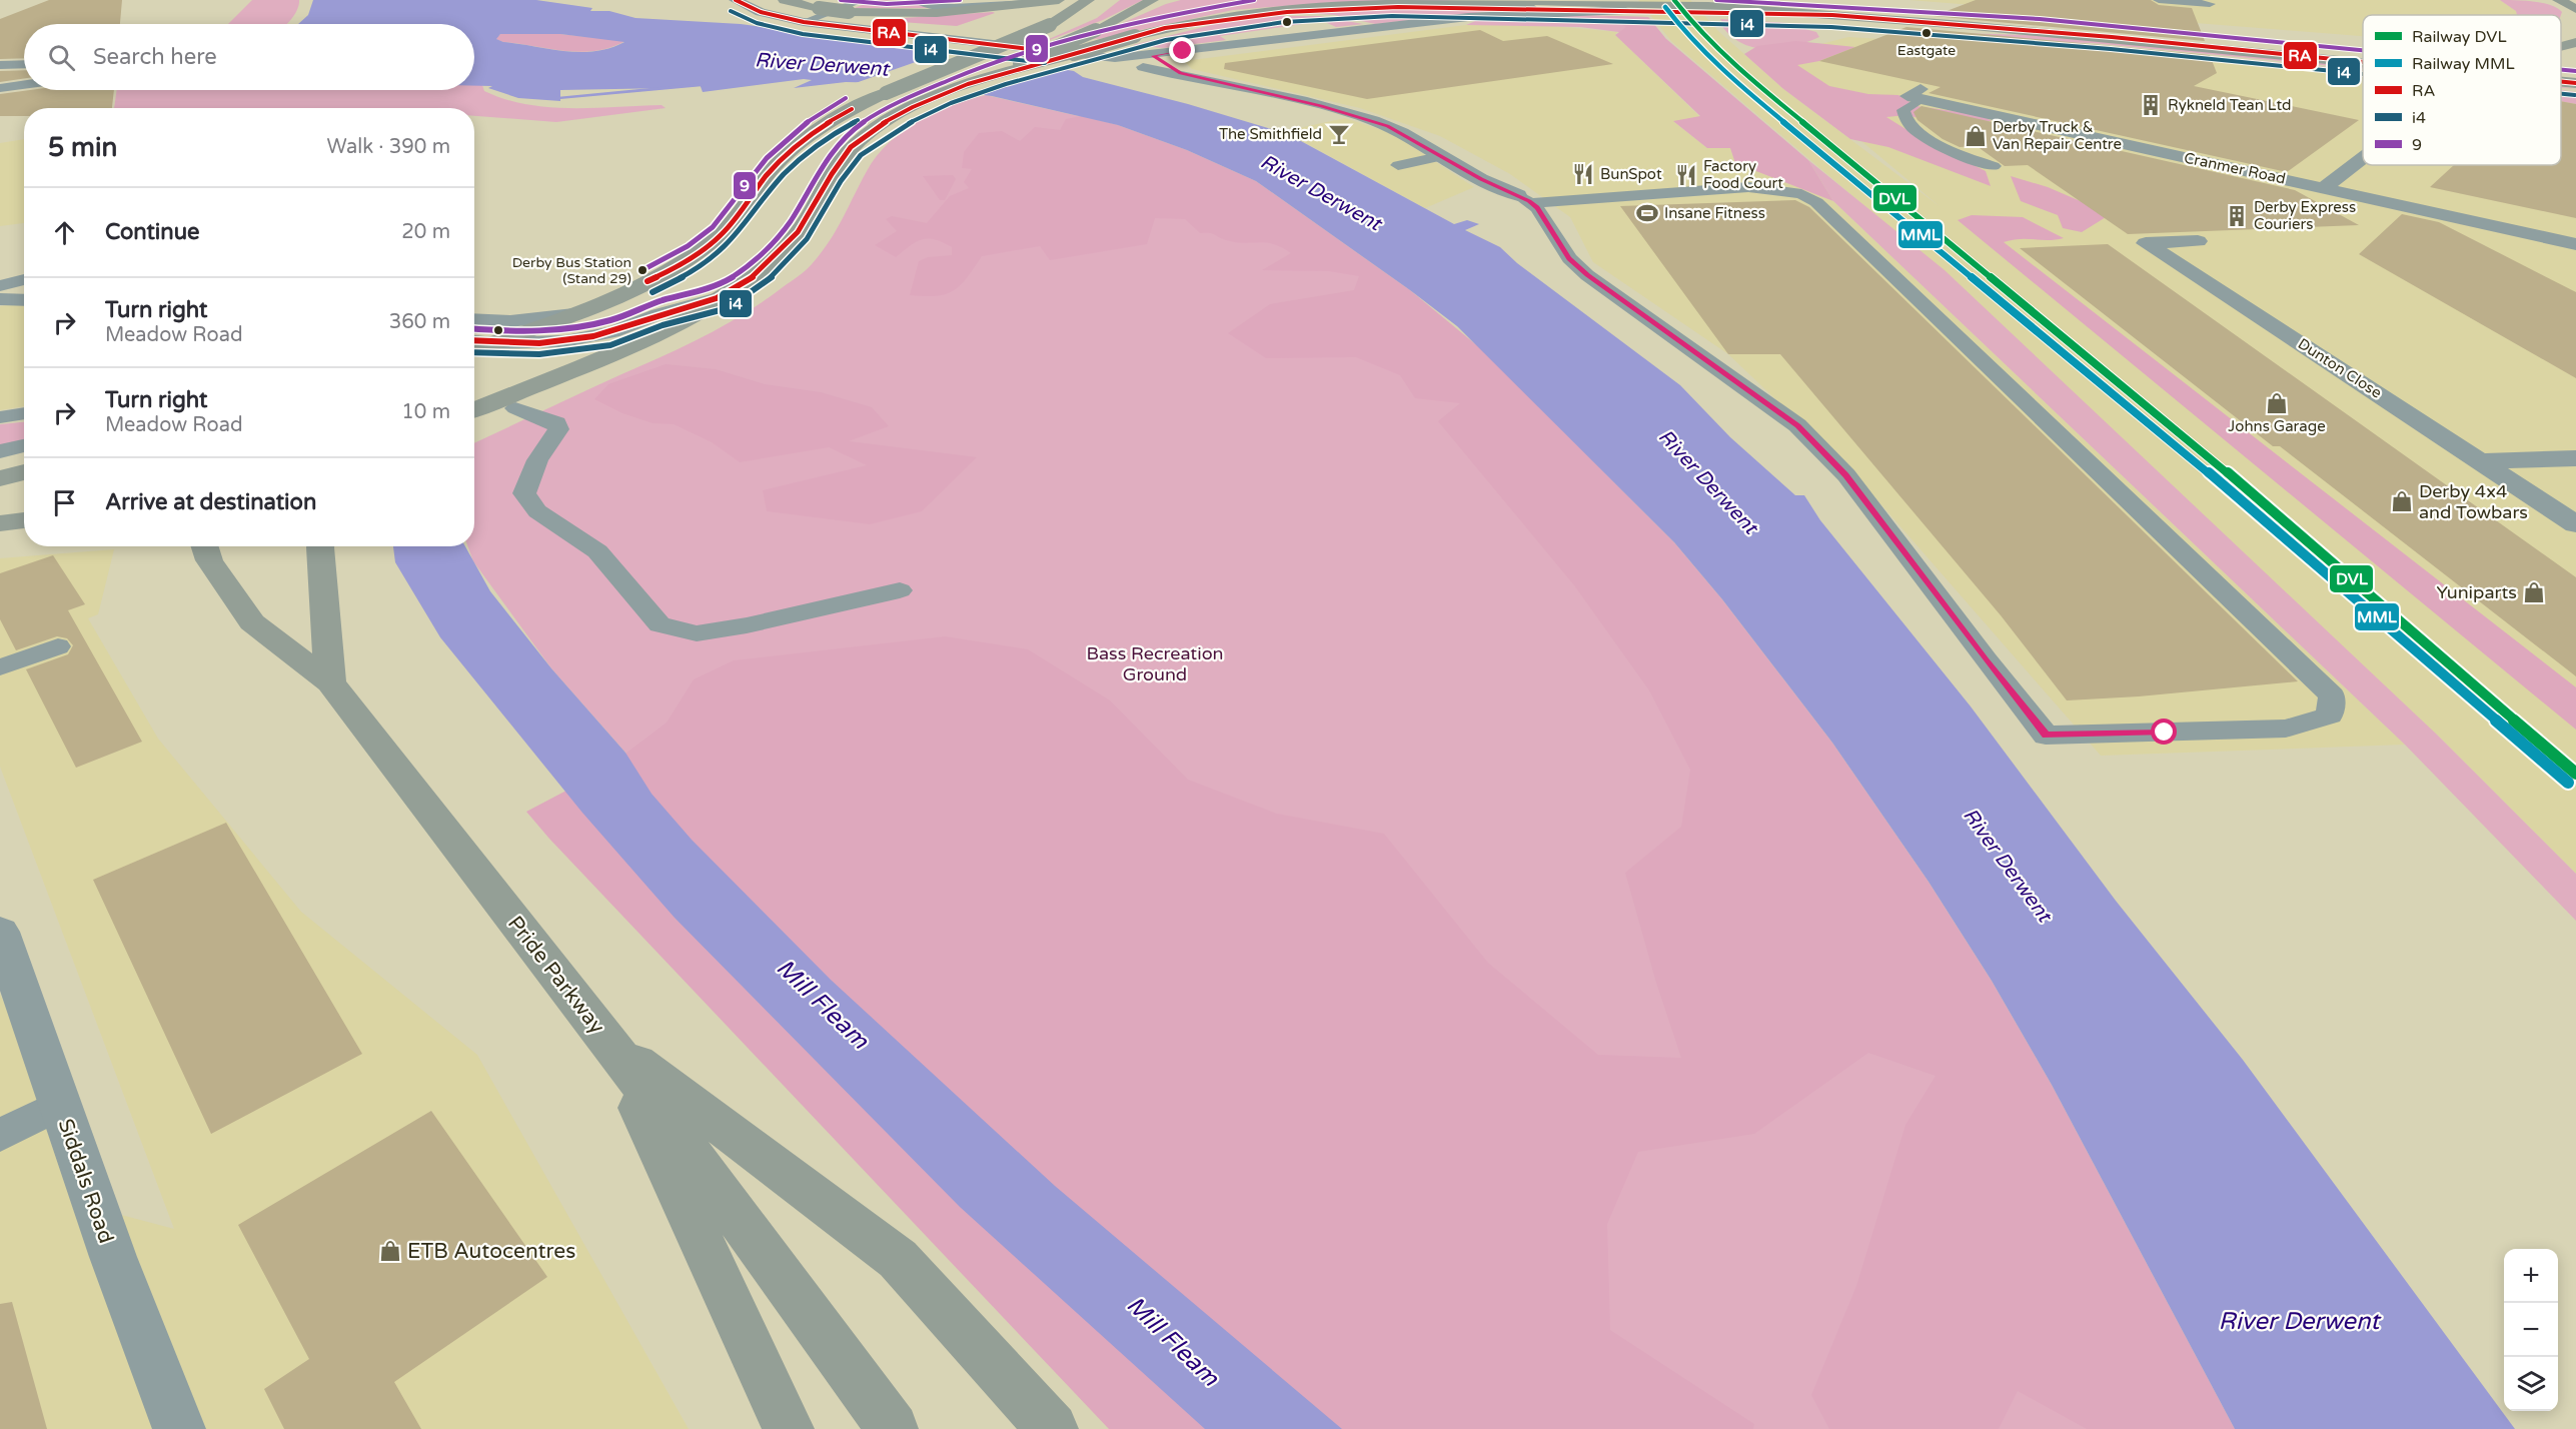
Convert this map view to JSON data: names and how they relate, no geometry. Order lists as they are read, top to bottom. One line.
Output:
{"streets":{"main road":["Pride Parkway"],"street":["Cranmer Road","Dunton Close","Siddals Road"]},"water":["River Derwent","Mill Fleam"],"parks":["Bass Recreation Ground"],"places":{"other":["Eastgate","Derby Bus Station (Stand 29)"],"building":["Rykneld Tean Ltd","Derby Express Couriers"],"bar":["The Smithfield"],"shop":["Derby Truck & Van Repair Centre","Johns Garage","Derby 4x4 and Towbars","Yuniparts","ETB Autocentres"],"restaurant":["BunSpot","Factory Food Court"],"sports":["Insane Fitness"]},"lines":["rail line DVL","transit line RA","transit line 9","rail line MML","transit line i4"],"legend":["Railway DVL","Railway MML","RA","i4","9"],"page":{"search":"Search here","heading":["5 min","Walk · 390 m"],"list":[["Continue","20 m"],["Turn right","Meadow Road","360 m"],["Turn right","Meadow Road","10 m"],"Arrive at destination"],"map_buttons":["+","−"]}}
